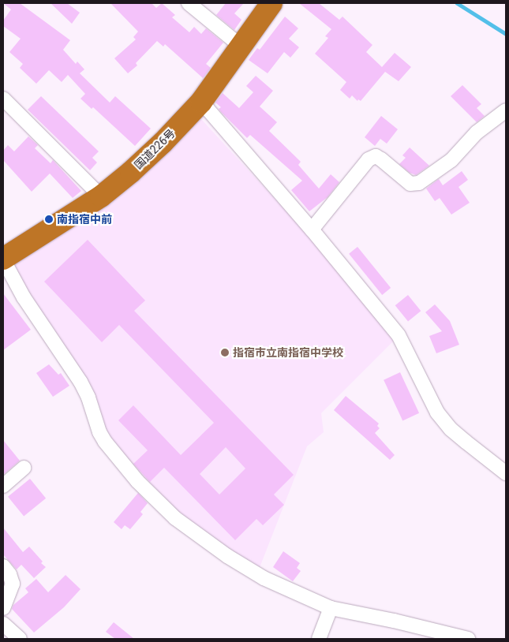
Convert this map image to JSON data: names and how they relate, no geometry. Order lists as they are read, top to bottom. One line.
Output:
{"streets":{"highway":["国道226号"]},"places":["南指宿中前","指宿市立南指宿中学校"]}
